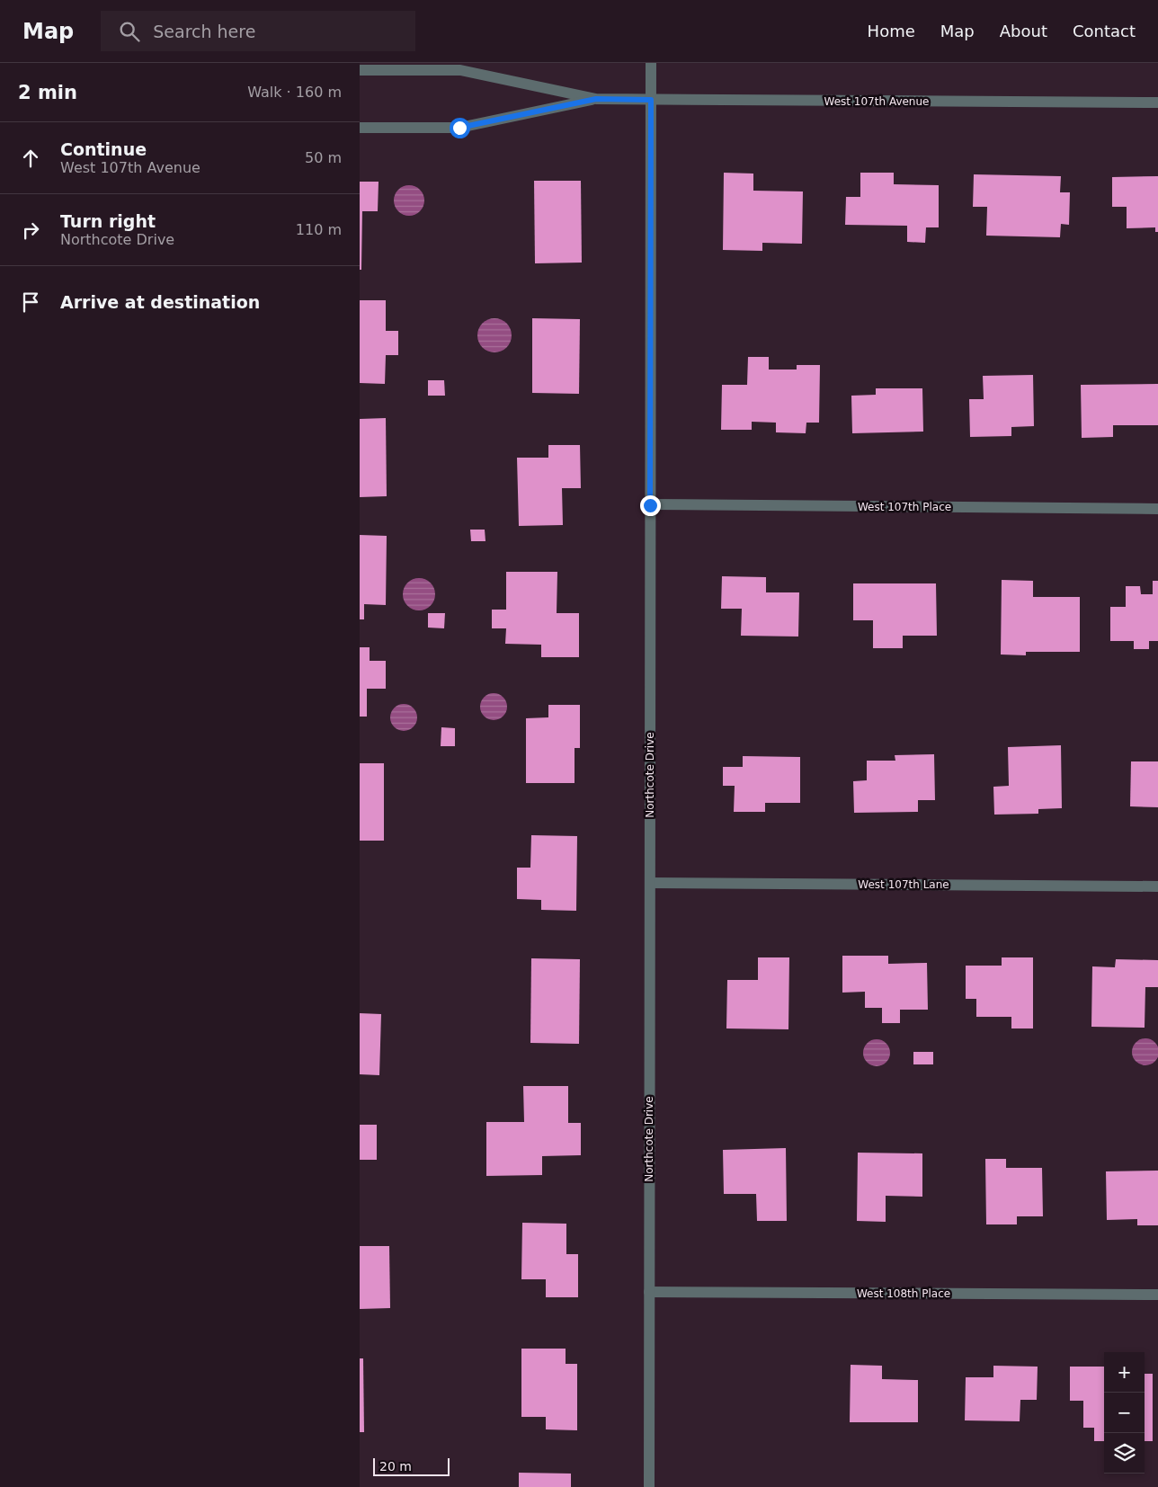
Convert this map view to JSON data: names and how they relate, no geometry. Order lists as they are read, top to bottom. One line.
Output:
{"streets":{"street":["West 107th Avenue","West 107th Place","Northcote Drive","West 107th Lane","West 108th Place"]},"crossings":[["West 107th Avenue","Northcote Drive"],["West 107th Place","Northcote Drive"],["Northcote Drive","West 107th Lane"],["Northcote Drive","West 108th Place"]],"scale_bar":"20 m","page":{"header":"Map","search":"Search here","nav":["Home","Map","About","Contact"],"heading":["2 min","Walk · 160 m"],"list":[["Continue","West 107th Avenue","50 m"],["Turn right","Northcote Drive","110 m"],"Arrive at destination"],"map_buttons":["+","−"],"scale":"20 m"}}
